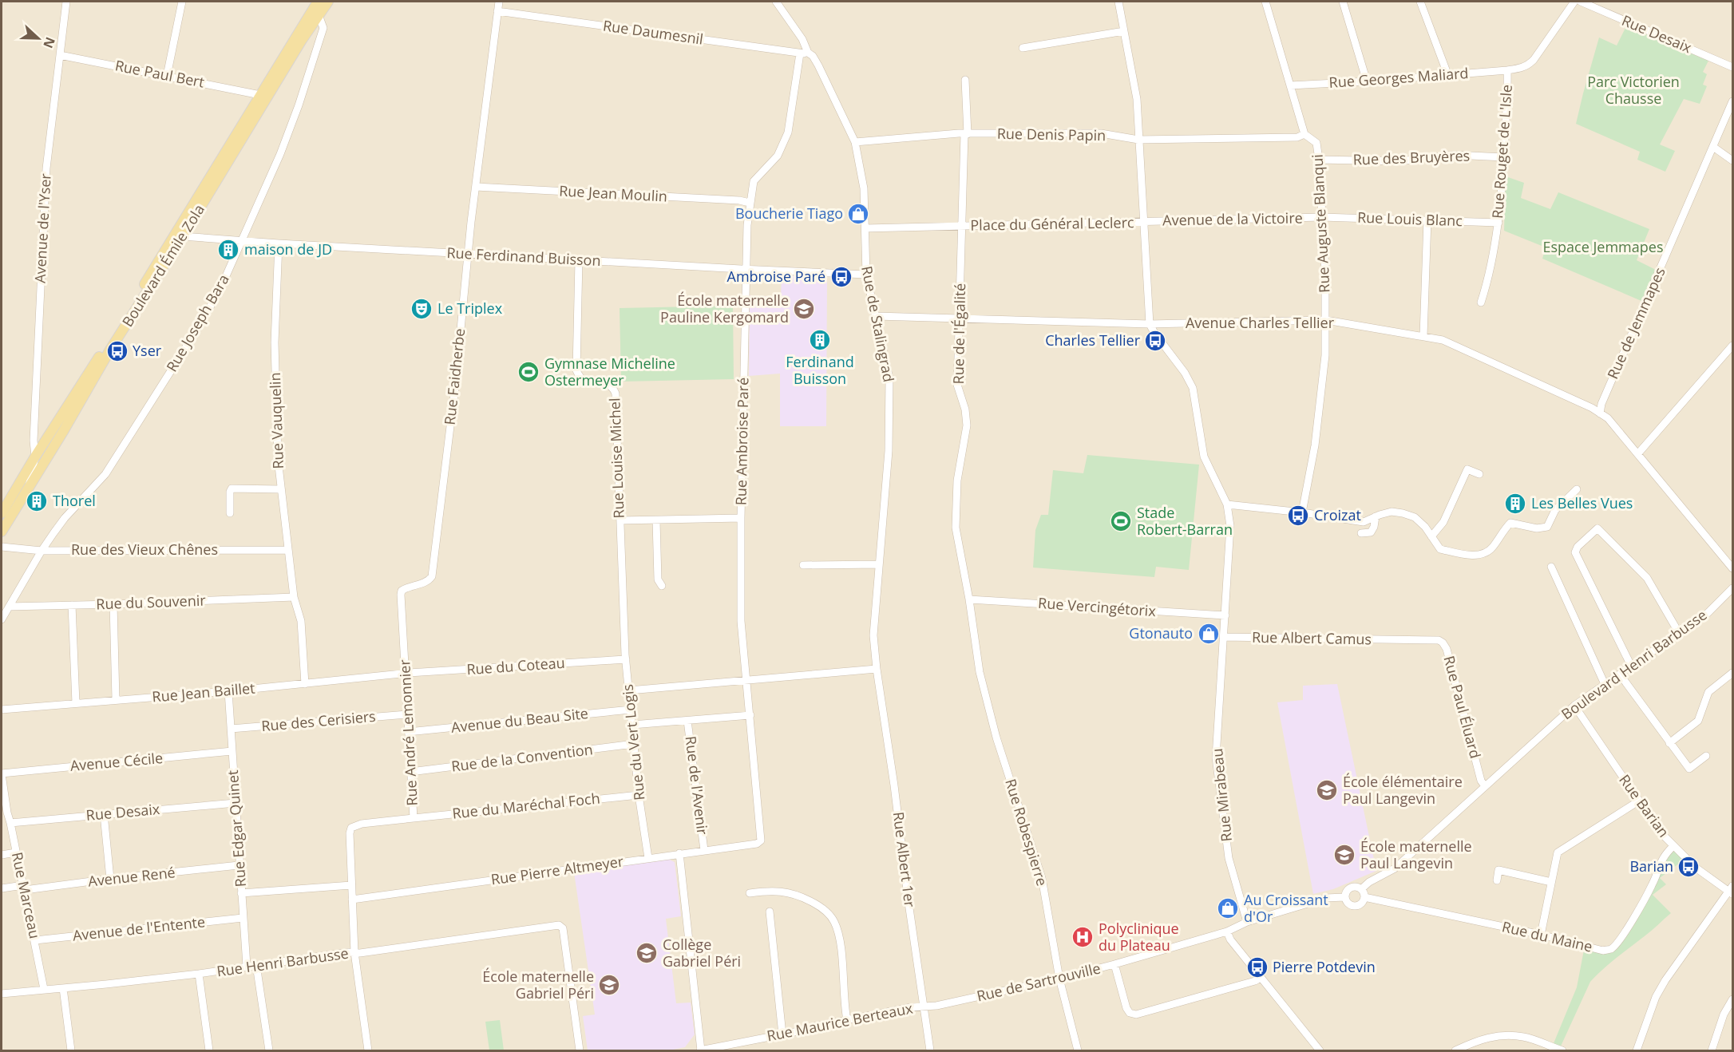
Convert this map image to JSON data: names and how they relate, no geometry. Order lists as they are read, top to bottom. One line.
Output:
{"streets":{"main road":["Boulevard Émile Zola"],"street":["Rue Daumesnil","Rue Desaix","Rue Paul Bert","Rue Georges Maliard","Rue Denis Papin","Rue Rouget de L'Isle","Rue des Bruyères","Rue Jean Moulin","Avenue de la Victoire","Rue Louis Blanc","Rue Auguste Blanqui","Place du Général Leclerc","Avenue de l'Yser","Rue Ferdinand Buisson","Rue Joseph Bara","Avenue Charles Tellier","Rue de Jemmapes","Rue de Stalingrad","Rue de l'Égalité","Rue Faidherbe","Rue Vauquelin","Rue Ambroise Paré","Rue Louise Michel","Rue des Vieux Chênes","Rue du Souvenir","Rue Vercingétorix","Rue Albert Camus","Boulevard Henri Barbusse","Rue du Coteau","Rue Jean Baillet","Rue Paul Éluard","Avenue du Beau Site","Rue des Cerisiers","Rue André Lemonnier","Rue du Vert Logis","Rue de la Convention","Avenue Cécile","Rue de l'Avenir","Rue Mirabeau","Rue du Maréchal Foch","Rue Barian","Rue Edgar Quinet","Rue Robespierre","Rue Albert 1er","Rue Pierre Altmeyer","Avenue René","Rue Marceau","Avenue de l'Entente","Rue du Maine","Rue Henri Barbusse","Rue de Sartrouville","Rue Maurice Berteaux"]},"crossings":[["Rue Daumesnil","Rue de Stalingrad"],["Rue Daumesnil","Rue Faidherbe"],["Rue Daumesnil","Rue Ambroise Paré"],["Rue Desaix","Rue Edgar Quinet"],["Rue Desaix","Rue Marceau"],["Rue Paul Bert","Avenue de l'Yser"],["Rue Paul Bert","Boulevard Émile Zola"],["Rue Georges Maliard","Rue Rouget de L'Isle"],["Rue Georges Maliard","Rue Auguste Blanqui"],["Rue Denis Papin","Rue Auguste Blanqui"],["Rue Denis Papin","Rue de Stalingrad"],["Rue Denis Papin","Rue de l'Égalité"],["Rue Rouget de L'Isle","Rue des Bruyères"],["Rue Rouget de L'Isle","Rue Louis Blanc"],["Rue des Bruyères","Rue Auguste Blanqui"],["Rue Jean Moulin","Rue Faidherbe"],["Rue Jean Moulin","Rue Ambroise Paré"],["Avenue de la Victoire","Rue Louis Blanc"],["Avenue de la Victoire","Rue Auguste Blanqui"],["Avenue de la Victoire","Place du Général Leclerc"],["Rue Louis Blanc","Rue Auguste Blanqui"],["Rue Auguste Blanqui","Avenue Charles Tellier"],["Place du Général Leclerc","Rue de l'Égalité"],["Avenue de l'Yser","Boulevard Émile Zola"],["Rue Ferdinand Buisson","Boulevard Émile Zola"],["Rue Ferdinand Buisson","Rue Joseph Bara"],["Rue Ferdinand Buisson","Rue de Stalingrad"],["Rue Ferdinand Buisson","Rue Faidherbe"],["Rue Ferdinand Buisson","Rue Vauquelin"],["Rue Ferdinand Buisson","Rue Ambroise Paré"],["Rue Ferdinand Buisson","Rue Louise Michel"],["Boulevard Émile Zola","Rue Joseph Bara"],["Rue Joseph Bara","Rue des Vieux Chênes"],["Rue Joseph Bara","Rue du Souvenir"],["Avenue Charles Tellier","Rue de Jemmapes"],["Avenue Charles Tellier","Rue de Stalingrad"],["Avenue Charles Tellier","Rue de l'Égalité"],["Avenue Charles Tellier","Rue Mirabeau"],["Rue de Stalingrad","Rue Ambroise Paré"],["Rue de Stalingrad","Rue Albert 1er"],["Rue de l'Égalité","Rue Vercingétorix"],["Rue de l'Égalité","Rue Robespierre"],["Rue Faidherbe","Rue André Lemonnier"],["Rue Vauquelin","Rue des Vieux Chênes"],["Rue Vauquelin","Rue du Souvenir"],["Rue Vauquelin","Rue Jean Baillet"],["Rue Ambroise Paré","Rue Pierre Altmeyer"],["Rue Louise Michel","Rue du Vert Logis"],["Rue Vercingétorix","Rue Mirabeau"],["Rue Albert Camus","Rue Paul Éluard"],["Rue Albert Camus","Rue Mirabeau"],["Boulevard Henri Barbusse","Rue Paul Éluard"],["Boulevard Henri Barbusse","Rue Barian"],["Boulevard Henri Barbusse","Rue du Maine"],["Boulevard Henri Barbusse","Rue de Sartrouville"],["Rue du Coteau","Rue Jean Baillet"],["Rue du Coteau","Rue André Lemonnier"],["Rue du Coteau","Rue du Vert Logis"],["Rue Jean Baillet","Rue André Lemonnier"],["Rue Jean Baillet","Rue Edgar Quinet"],["Avenue du Beau Site","Rue André Lemonnier"],["Avenue du Beau Site","Rue du Vert Logis"],["Rue des Cerisiers","Rue André Lemonnier"],["Rue des Cerisiers","Rue Edgar Quinet"],["Rue André Lemonnier","Rue de la Convention"],["Rue André Lemonnier","Rue du Maréchal Foch"],["Rue André Lemonnier","Rue Pierre Altmeyer"],["Rue André Lemonnier","Rue Henri Barbusse"],["Rue du Vert Logis","Rue de la Convention"],["Rue du Vert Logis","Rue du Maréchal Foch"],["Rue du Vert Logis","Rue Pierre Altmeyer"],["Avenue Cécile","Rue Edgar Quinet"],["Avenue Cécile","Rue Marceau"],["Rue de l'Avenir","Rue Pierre Altmeyer"],["Rue Mirabeau","Rue de Sartrouville"],["Rue Barian","Rue du Maine"],["Rue Edgar Quinet","Avenue René"],["Rue Edgar Quinet","Avenue de l'Entente"],["Rue Edgar Quinet","Rue Henri Barbusse"],["Rue Robespierre","Rue de Sartrouville"],["Rue Albert 1er","Rue de Sartrouville"],["Rue Albert 1er","Rue Maurice Berteaux"],["Avenue René","Rue Marceau"],["Rue Marceau","Avenue de l'Entente"],["Rue Marceau","Rue Henri Barbusse"],["Rue du Maine","Rue de Sartrouville"],["Rue de Sartrouville","Rue Maurice Berteaux"]],"parks":["Parc Victorien Chausse","Espace Jemmapes"],"places":{"shop":["Boucherie Tiago","Gtonauto","Au Croissant d'Or"],"building":["maison de JD","Ferdinand Buisson","Thorel","Les Belles Vues"],"bus stop":["Ambroise Paré","Charles Tellier","Yser","Croizat","Barian","Pierre Potdevin"],"theatre":["Le Triplex"],"school or university":["École maternelle Pauline Kergomard","École élémentaire Paul Langevin","École maternelle Paul Langevin","Collège Gabriel Péri","École maternelle Gabriel Péri"],"sports":["Gymnase Micheline Ostermeyer","Stade Robert-Barran"],"hospital":["Polyclinique du Plateau"]},"north":"right"}
